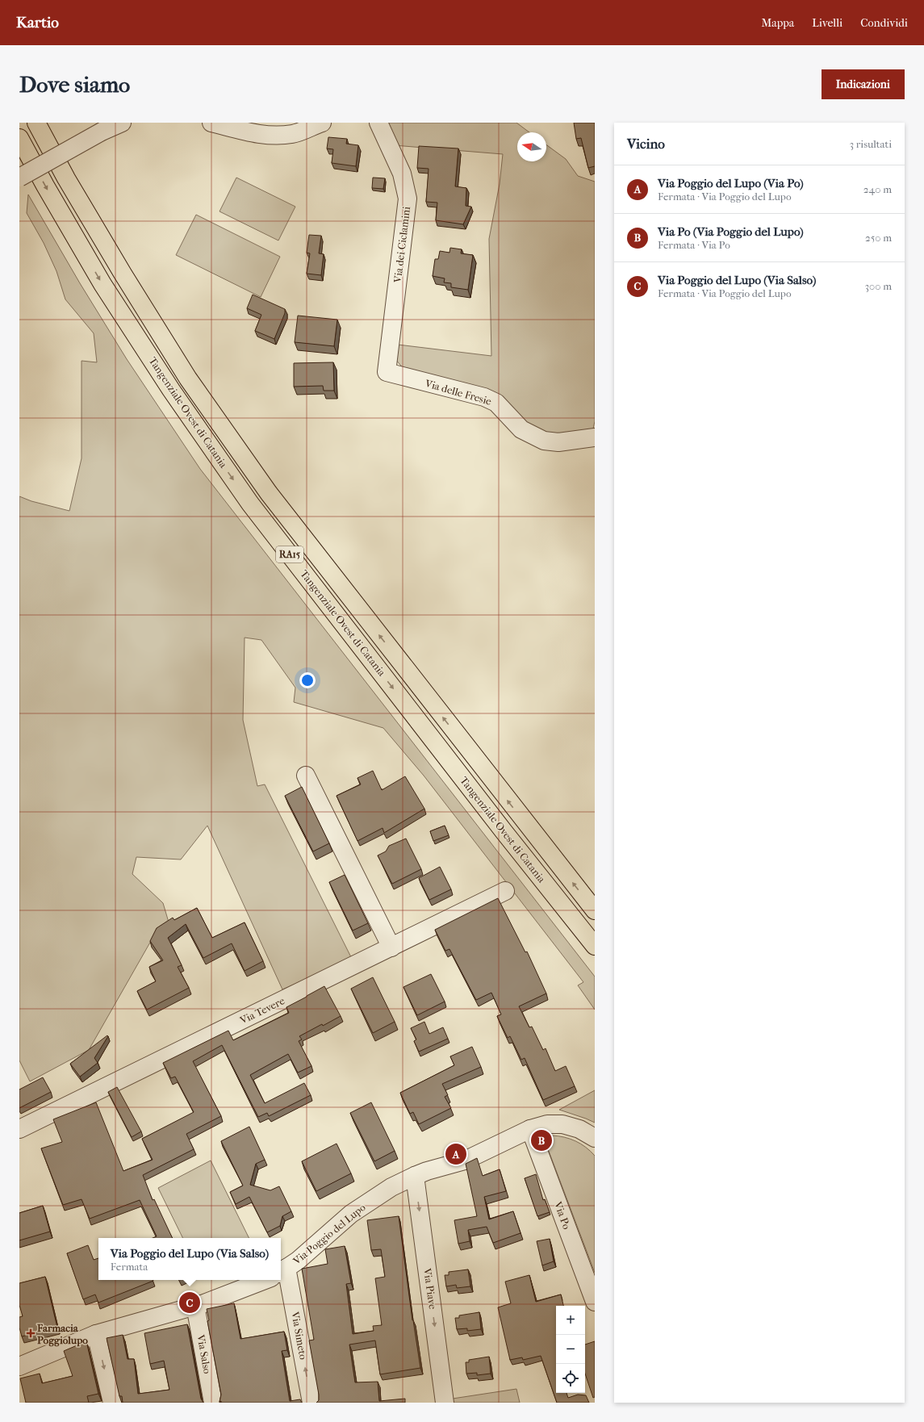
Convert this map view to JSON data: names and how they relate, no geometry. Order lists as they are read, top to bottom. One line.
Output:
{"streets":{"highway":["Tangenziale Ovest di Catania","RA15"],"street":["Via dei Ciclamini","Via delle Fresie","Via Tevere","Via Po","Via Poggio del Lupo","Via Piave","Via Simeto","Via Salso"]},"crossings":[["Via dei Ciclamini","Via delle Fresie"],["Via Po","Via Poggio del Lupo"],["Via Poggio del Lupo","Via Piave"],["Via Poggio del Lupo","Via Simeto"]],"one_way":["Via Piave","Via Simeto"],"places":{"health":["Farmacia Poggiolupo"]},"north":"left","page":{"header":"Kartio","nav":["Mappa","Livelli","Condividi"],"buttons":"Indicazioni","title":"Dove siamo","heading":["Vicino","3 risultati"],"list":[{"mark":"A","name":"Via Poggio del Lupo (Via Po)","note":"Fermata · Via Poggio del Lupo","value":"240 m"},{"mark":"B","name":"Via Po (Via Poggio del Lupo)","note":"Fermata · Via Po","value":"250 m"},{"mark":"C","name":"Via Poggio del Lupo (Via Salso)","note":"Fermata · Via Poggio del Lupo","value":"300 m"}],"pins":["B","A","C"],"popup":["Via Poggio del Lupo (Via Salso)","Fermata"],"map_buttons":["+","−"]}}
